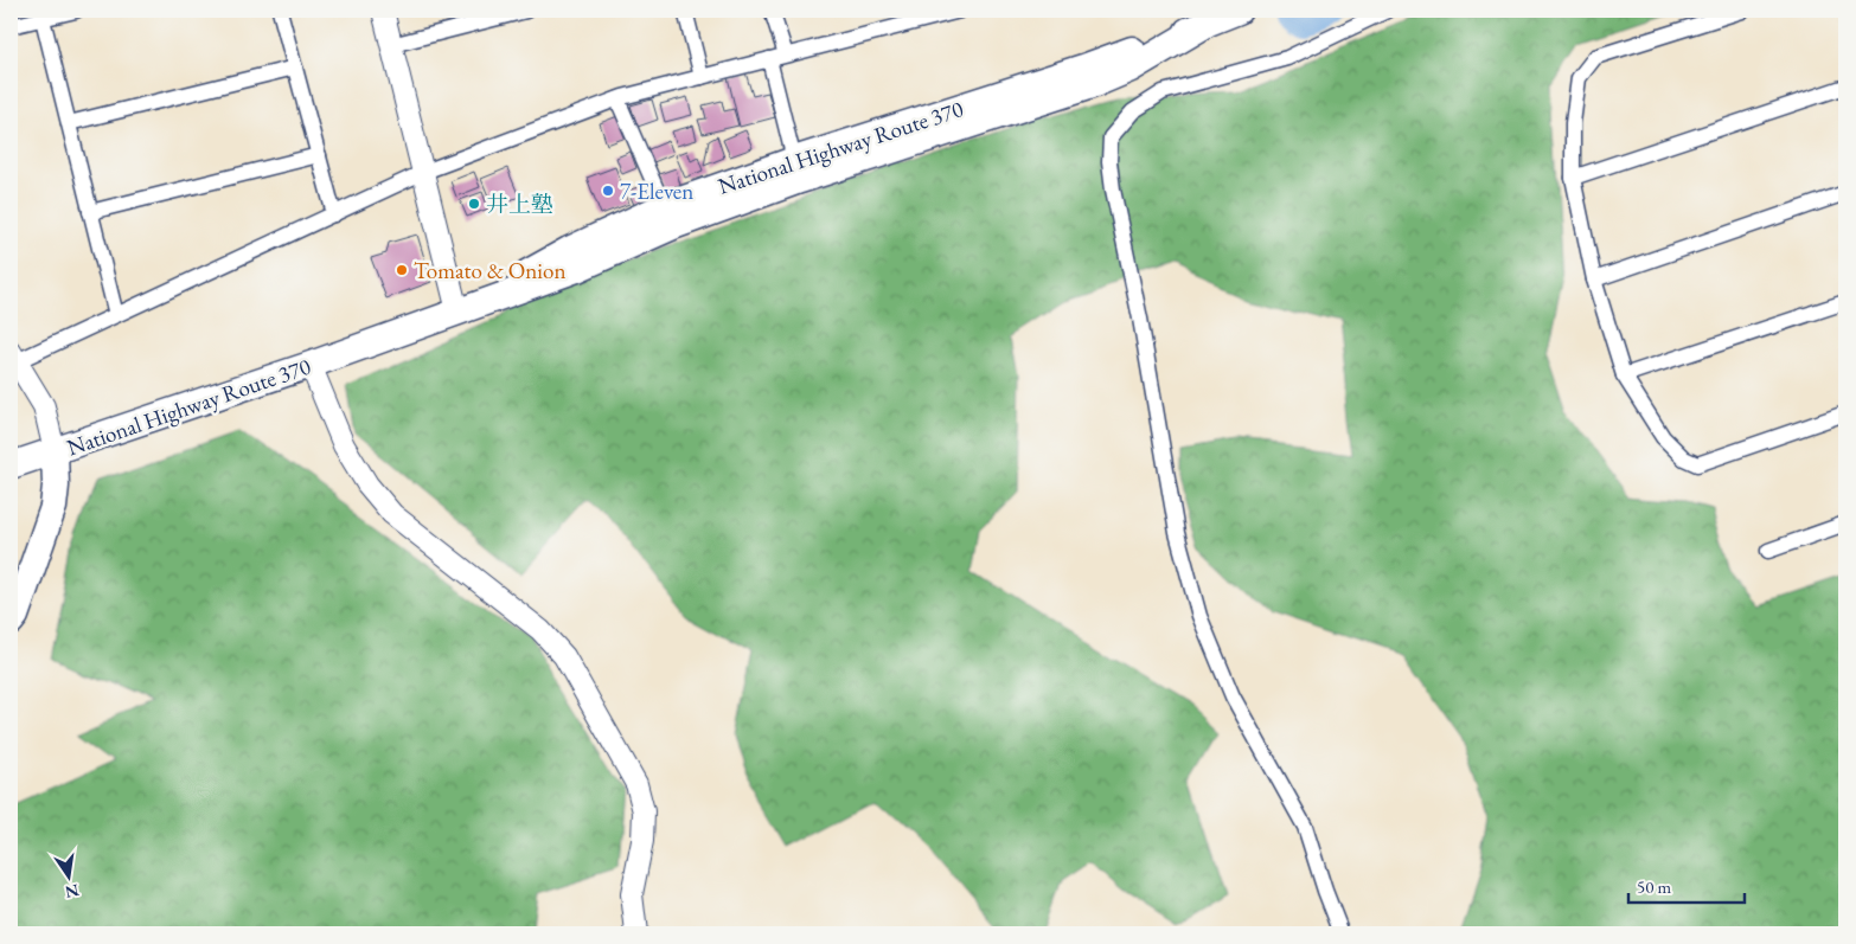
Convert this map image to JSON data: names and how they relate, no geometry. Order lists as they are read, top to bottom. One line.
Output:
{"streets":{"highway":["National Highway Route 370"]},"places":["7-Eleven","井上塾","Tomato & Onion"],"scale_bar":"50 m","north":"bottom"}
